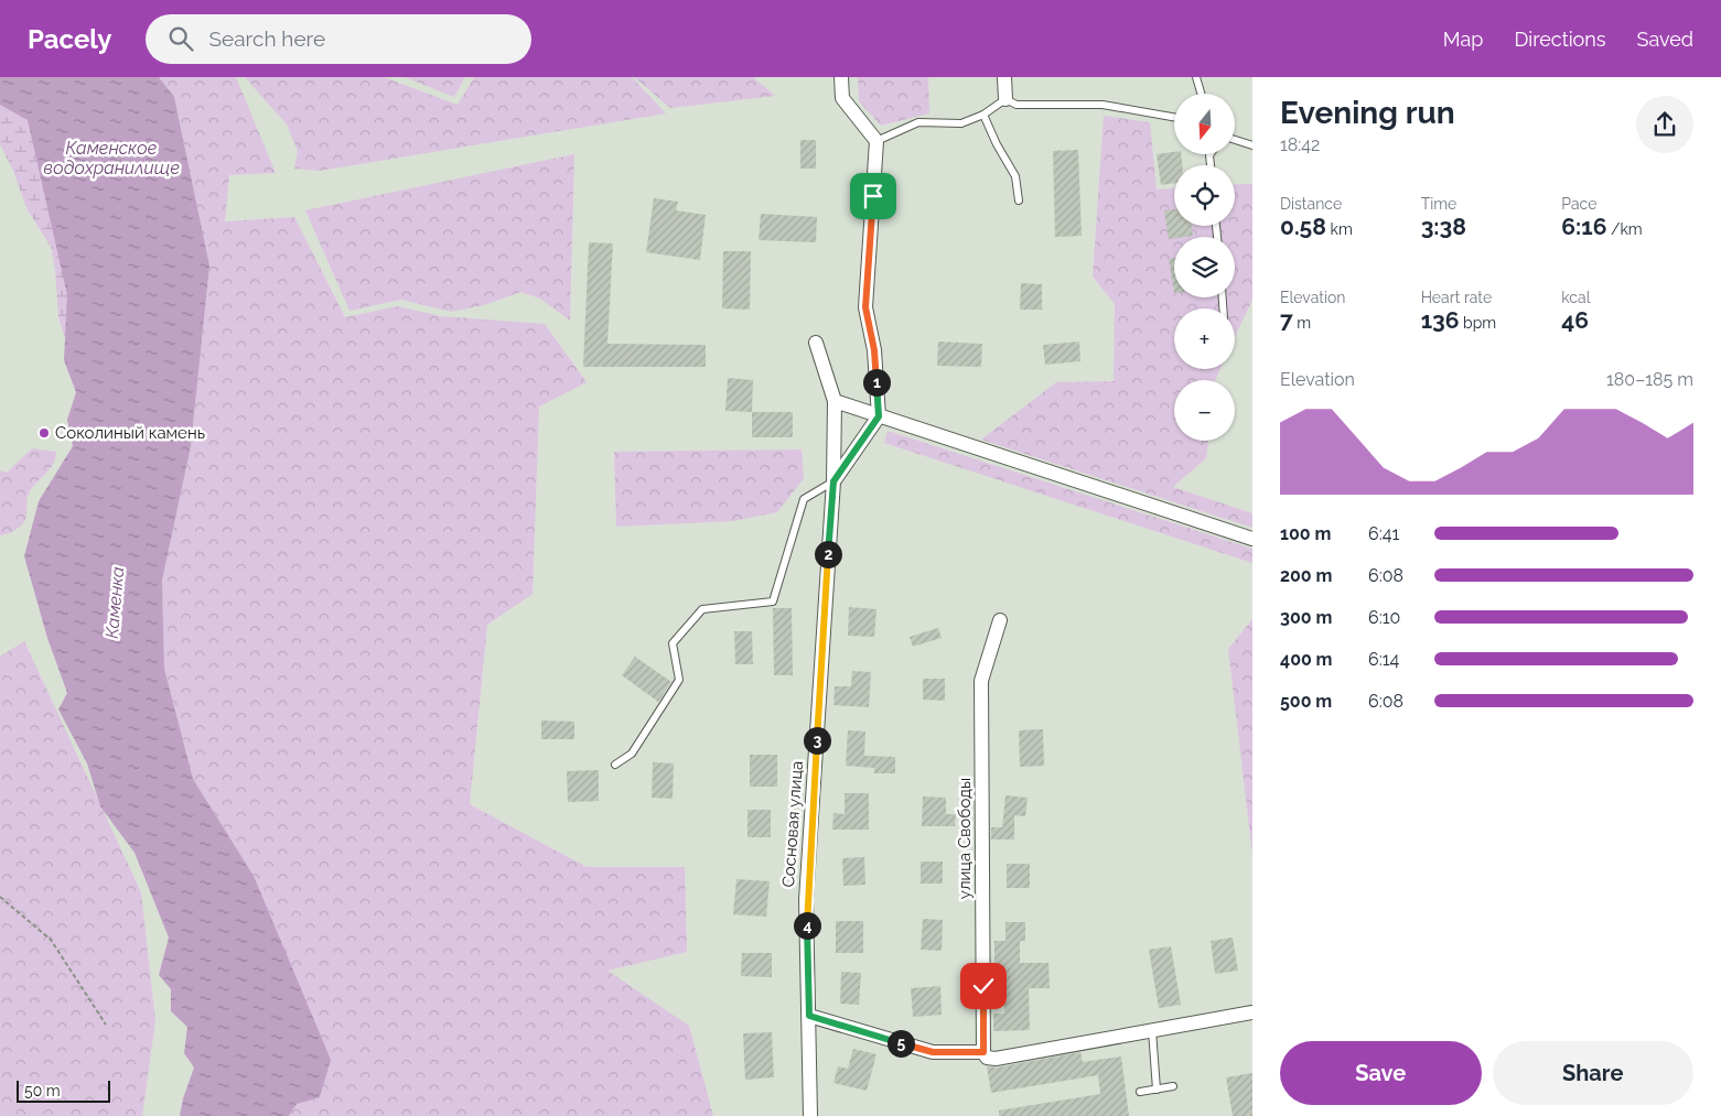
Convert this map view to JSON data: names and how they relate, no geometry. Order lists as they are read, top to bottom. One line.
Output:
{"streets":{"street":["Сосновая улица","улица Свободы"]},"water":["Каменское водохранилище","Каменка"],"places":["Соколиный камень"],"scale_bar":"50 m","north":"bottom","page":{"header":"Pacely","search":"Search here","nav":["Map","Directions","Saved"],"heading":["Evening run","18:42"],"map_buttons":["+","−"],"stats":[["Distance","0.58 km"],["Time","3:38"],["Pace","6:16 /km"],["Elevation","7 m"],["Heart rate","136 bpm"],["kcal","46"]],"chart":["Elevation","180–185 m"],"pins":["1","2","3","4","5"],"list":[{"name":"100 m","note":"6:41"},{"name":"200 m","note":"6:08"},{"name":"300 m","note":"6:10"},{"name":"400 m","note":"6:14"},{"name":"500 m","note":"6:08"}],"buttons":["Save","Share"],"scale":"50 m"}}
